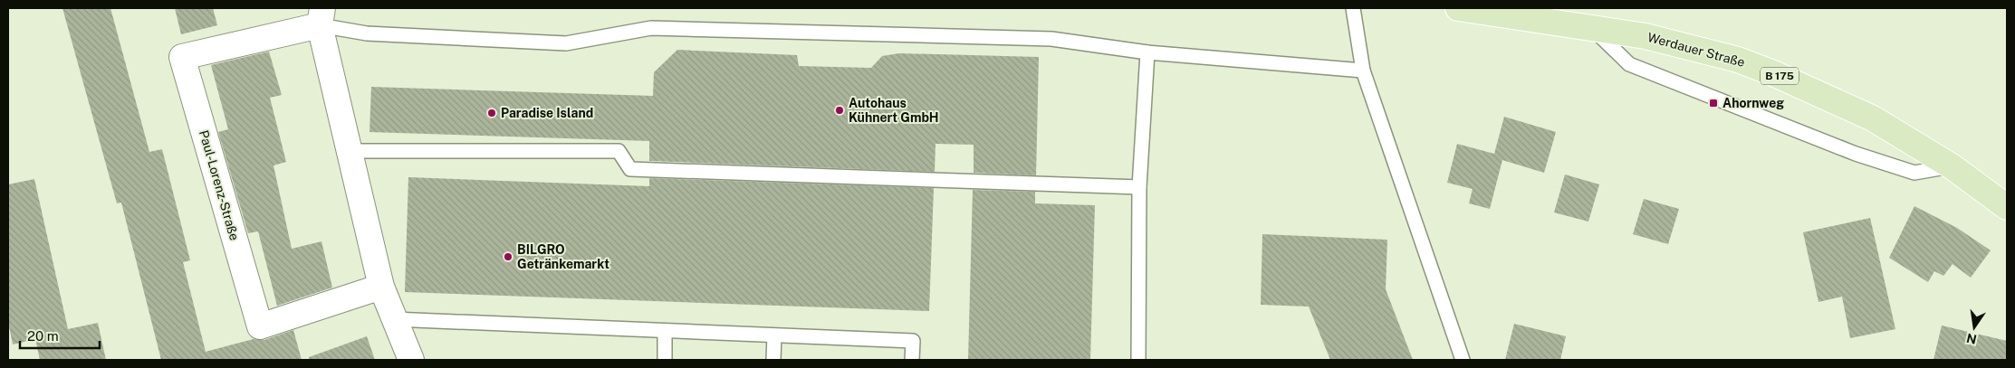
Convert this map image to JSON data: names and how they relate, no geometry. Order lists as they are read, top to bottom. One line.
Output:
{"streets":{"main road":["Werdauer Straße","B 175"],"street":["Paul-Lorenz-Straße"]},"places":{"transit":["Ahornweg"],"other":["Autohaus Kühnert GmbH","Paradise Island","BILGRO Getränkemarkt"]},"scale_bar":"20 m","north":"bottom"}
